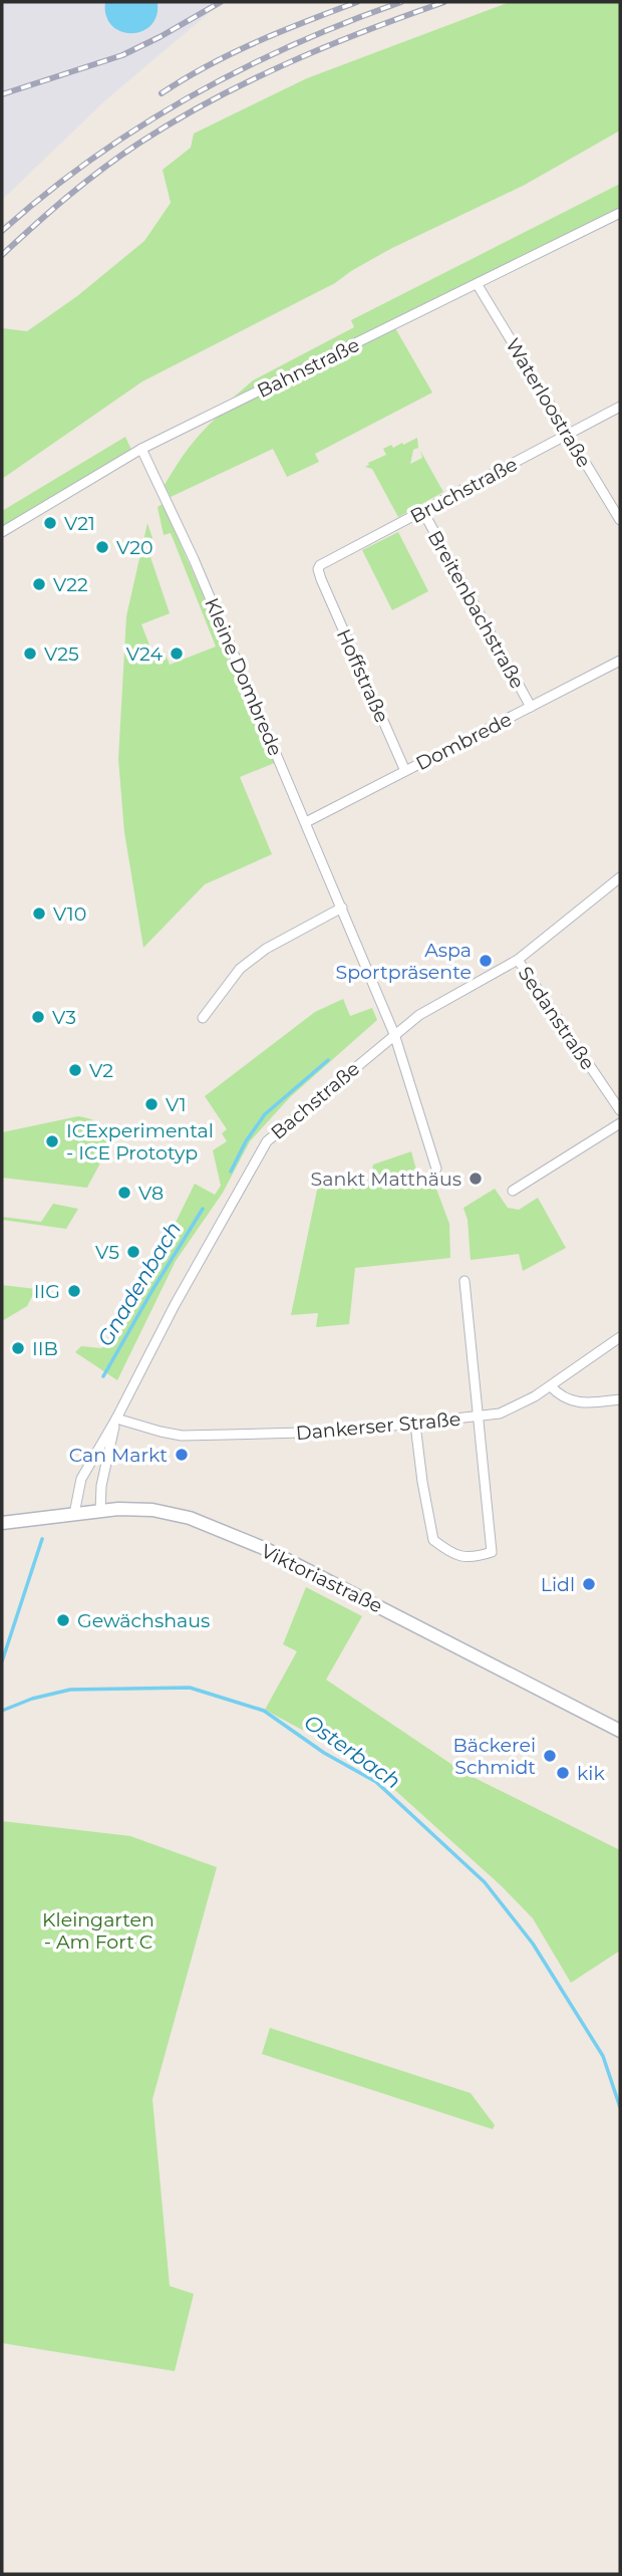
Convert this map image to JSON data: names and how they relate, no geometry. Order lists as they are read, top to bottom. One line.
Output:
{"streets":{"main road":["Viktoriastraße"],"street":["Bahnstraße","Waterloostraße","Bruchstraße","Breitenbachstraße","Hoffstraße","Kleine Dombrede","Dombrede","Sedanstraße","Bachstraße","Dankerser Straße"]},"crossings":[["Bahnstraße","Waterloostraße"],["Bahnstraße","Kleine Dombrede"],["Waterloostraße","Bruchstraße"],["Bruchstraße","Breitenbachstraße"],["Bruchstraße","Hoffstraße"],["Breitenbachstraße","Dombrede"],["Hoffstraße","Dombrede"],["Kleine Dombrede","Dombrede"],["Kleine Dombrede","Bachstraße"],["Sedanstraße","Bachstraße"],["Bachstraße","Dankerser Straße"],["Bachstraße","Viktoriastraße"]],"water":["Gnadenbach","Osterbach"],"parks":["Kleingarten - Am Fort C"],"places":["V21","V20","V22","V25","V24","V10","Aspa Sportpräsente","V3","V2","V1","ICExperimental - ICE Prototyp","Sankt Matthäus","V8","V5","IIG","IIB","Can Markt","Lidl","Gewächshaus","Bäckerei Schmidt","kik"]}
